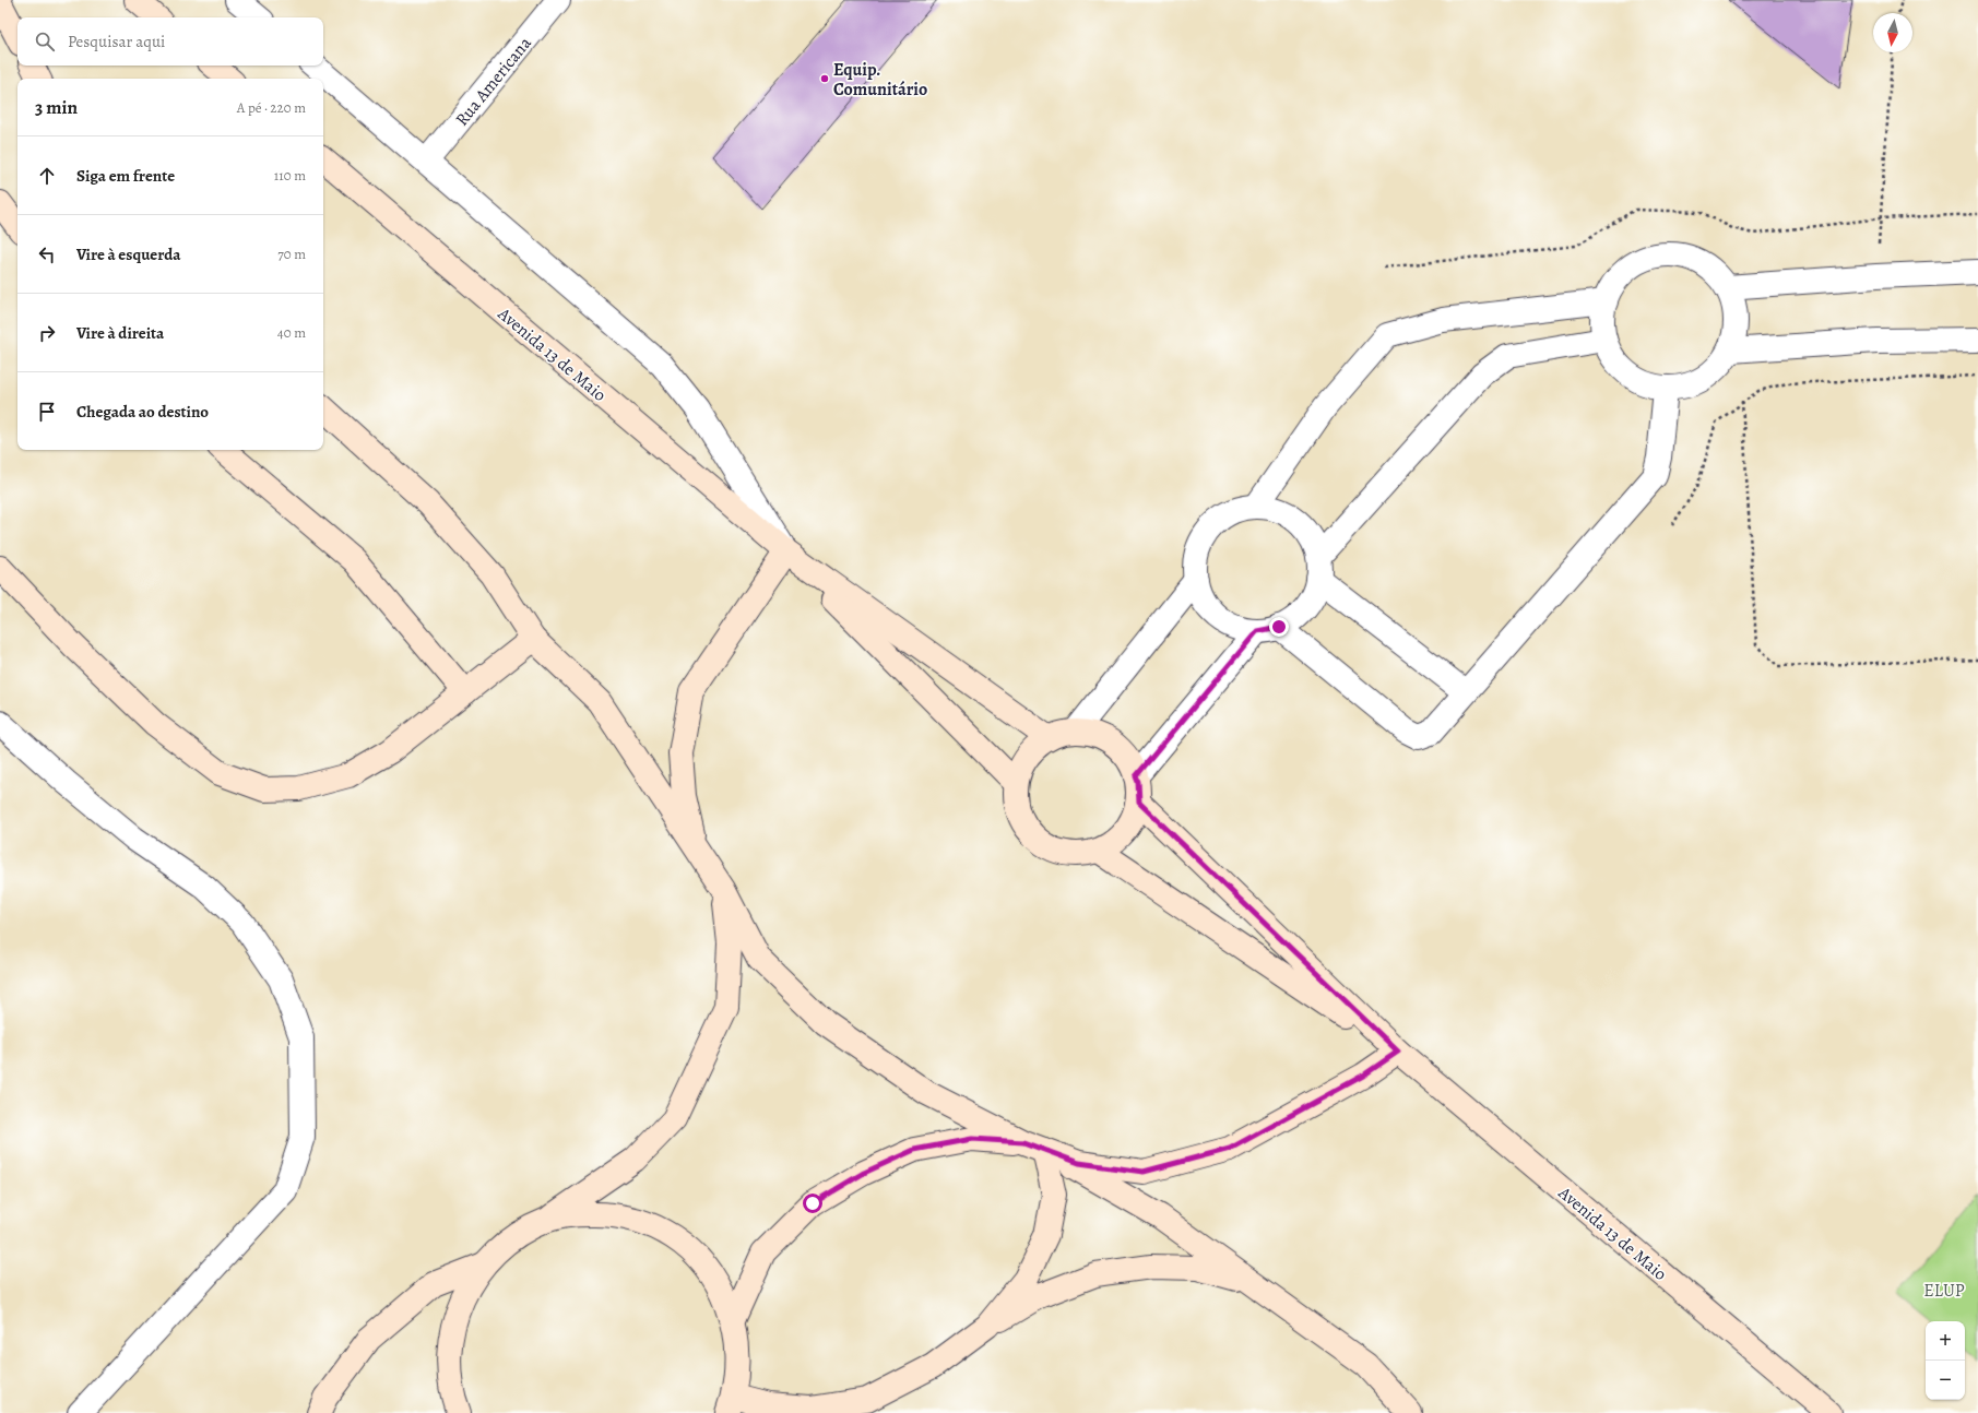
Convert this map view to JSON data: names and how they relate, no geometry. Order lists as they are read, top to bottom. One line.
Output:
{"streets":{"street":["Rua Americana","Avenida 13 de Maio"]},"parks":["ELUP"],"places":["Equip. Comunitário"],"north":"bottom","page":{"search":"Pesquisar aqui","heading":["3 min","A pé · 220 m"],"list":[["Siga em frente","110 m"],["Vire à esquerda","70 m"],["Vire à direita","40 m"],"Chegada ao destino"],"map_buttons":["+","−"]}}
